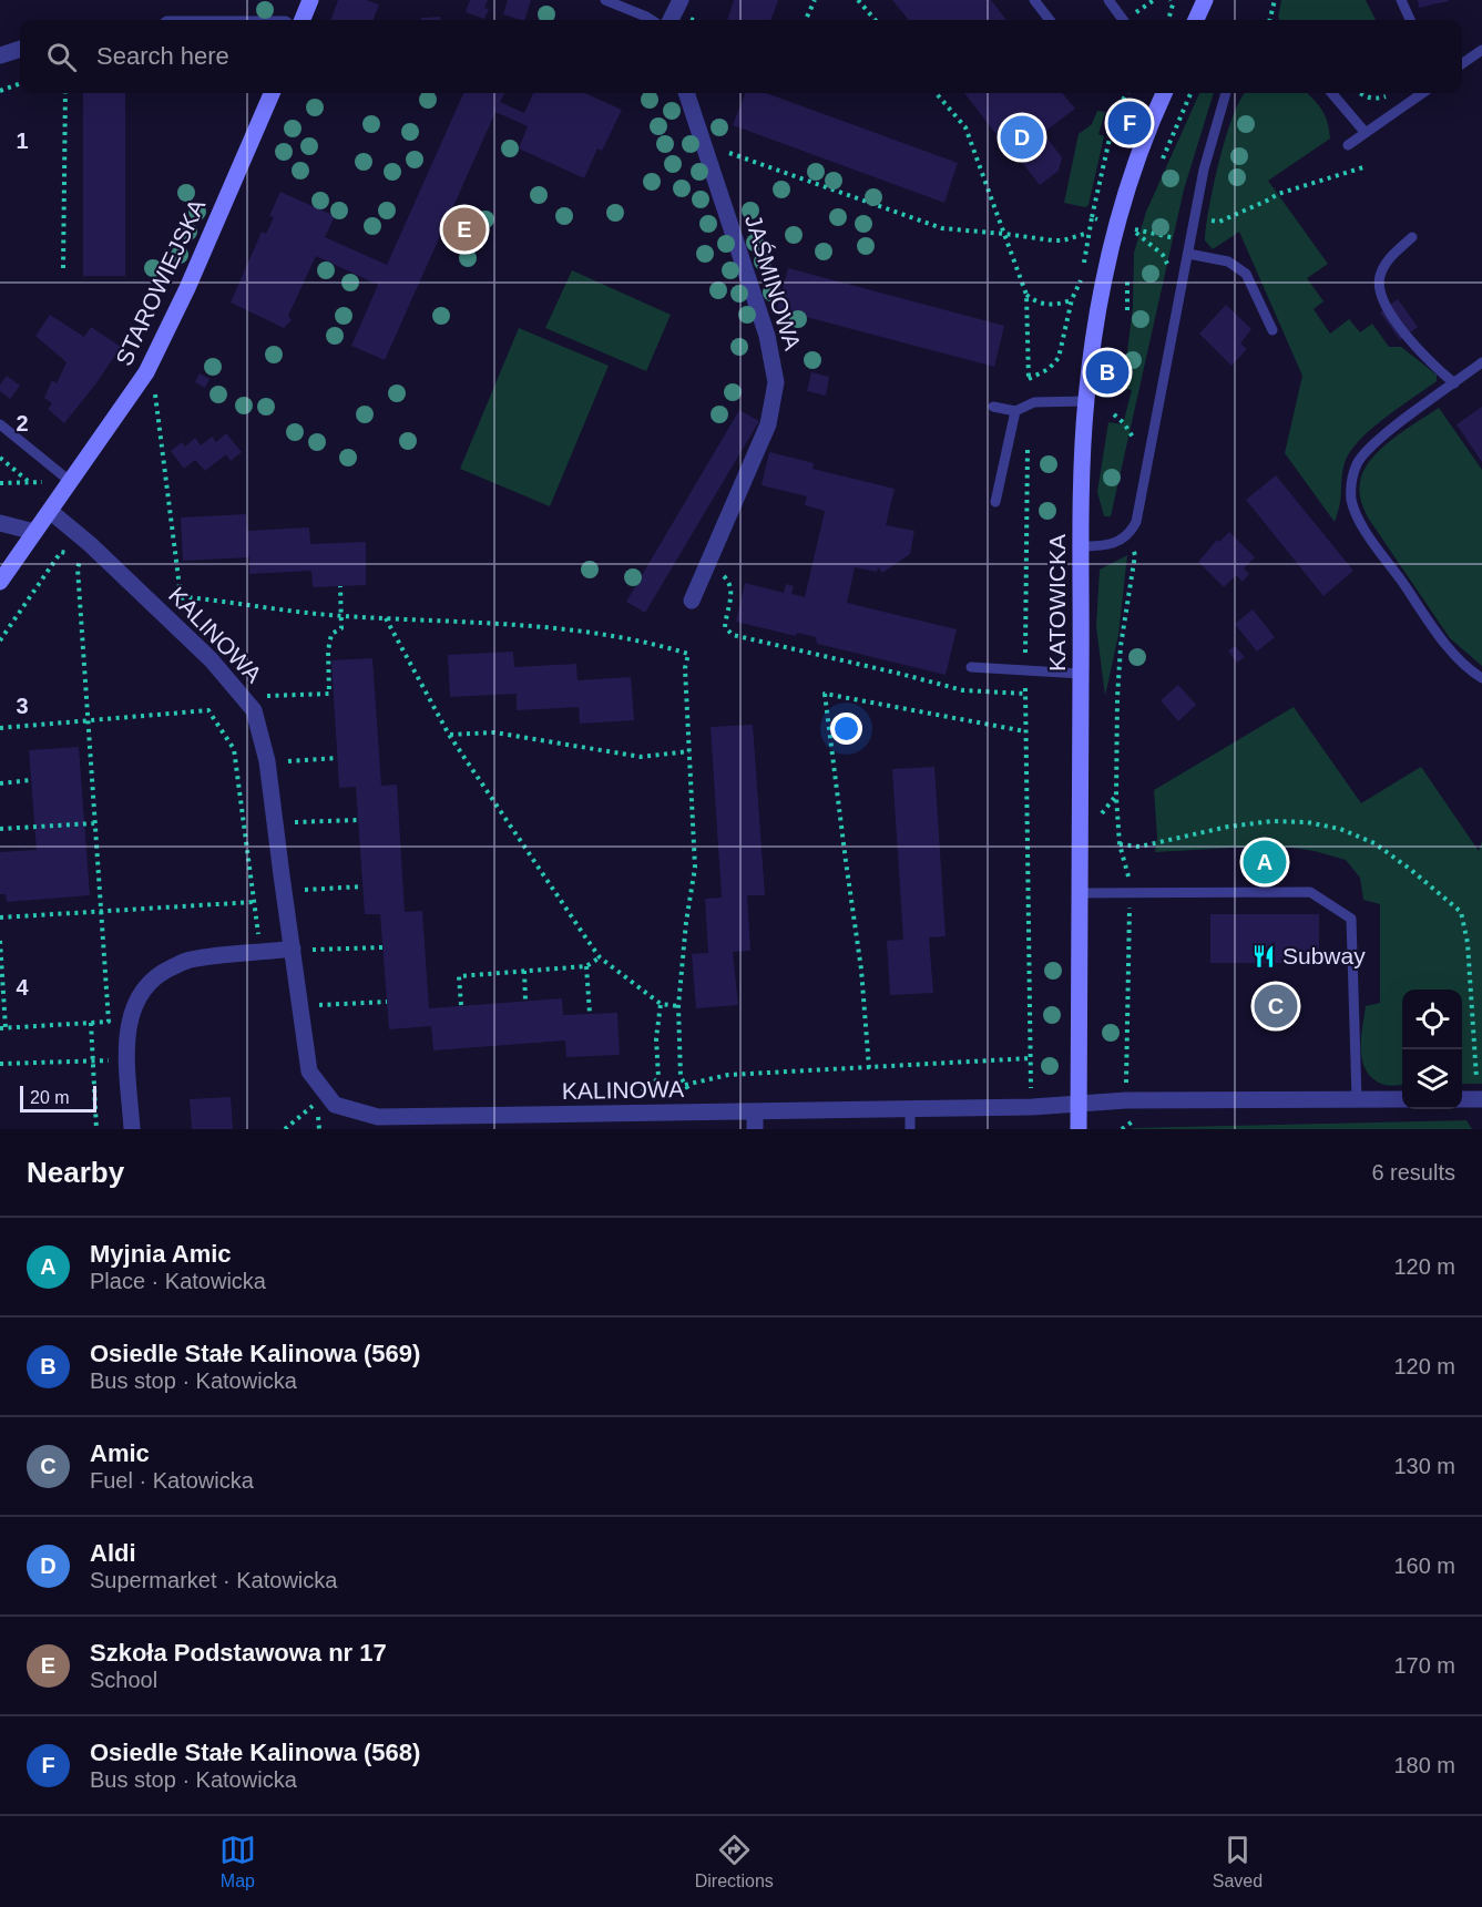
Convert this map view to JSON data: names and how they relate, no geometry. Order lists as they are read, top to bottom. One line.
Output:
{"streets":{"street":["STAROWIEJSKA","JAŚMINOWA","KATOWICKA","KALINOWA"]},"crossings":[["STAROWIEJSKA","KALINOWA"],["KATOWICKA","KALINOWA"]],"places":{"restaurant":["Subway"]},"scale_bar":"20 m","page":{"search":"Search here","pins":["F","D","E","B","A","C"],"scale":"20 m","heading":["Nearby","6 results"],"list":[{"mark":"A","name":"Myjnia Amic","note":"Place · Katowicka","value":"120 m"},{"mark":"B","name":"Osiedle Stałe Kalinowa (569)","note":"Bus stop · Katowicka","value":"120 m"},{"mark":"C","name":"Amic","note":"Fuel · Katowicka","value":"130 m"},{"mark":"D","name":"Aldi","note":"Supermarket · Katowicka","value":"160 m"},{"mark":"E","name":"Szkoła Podstawowa nr 17","note":"School","value":"170 m"},{"mark":"F","name":"Osiedle Stałe Kalinowa (568)","note":"Bus stop · Katowicka","value":"180 m"}],"nav":["Map","Directions","Saved"]},"grid":{"rows":["1","2","3","4"]}}
